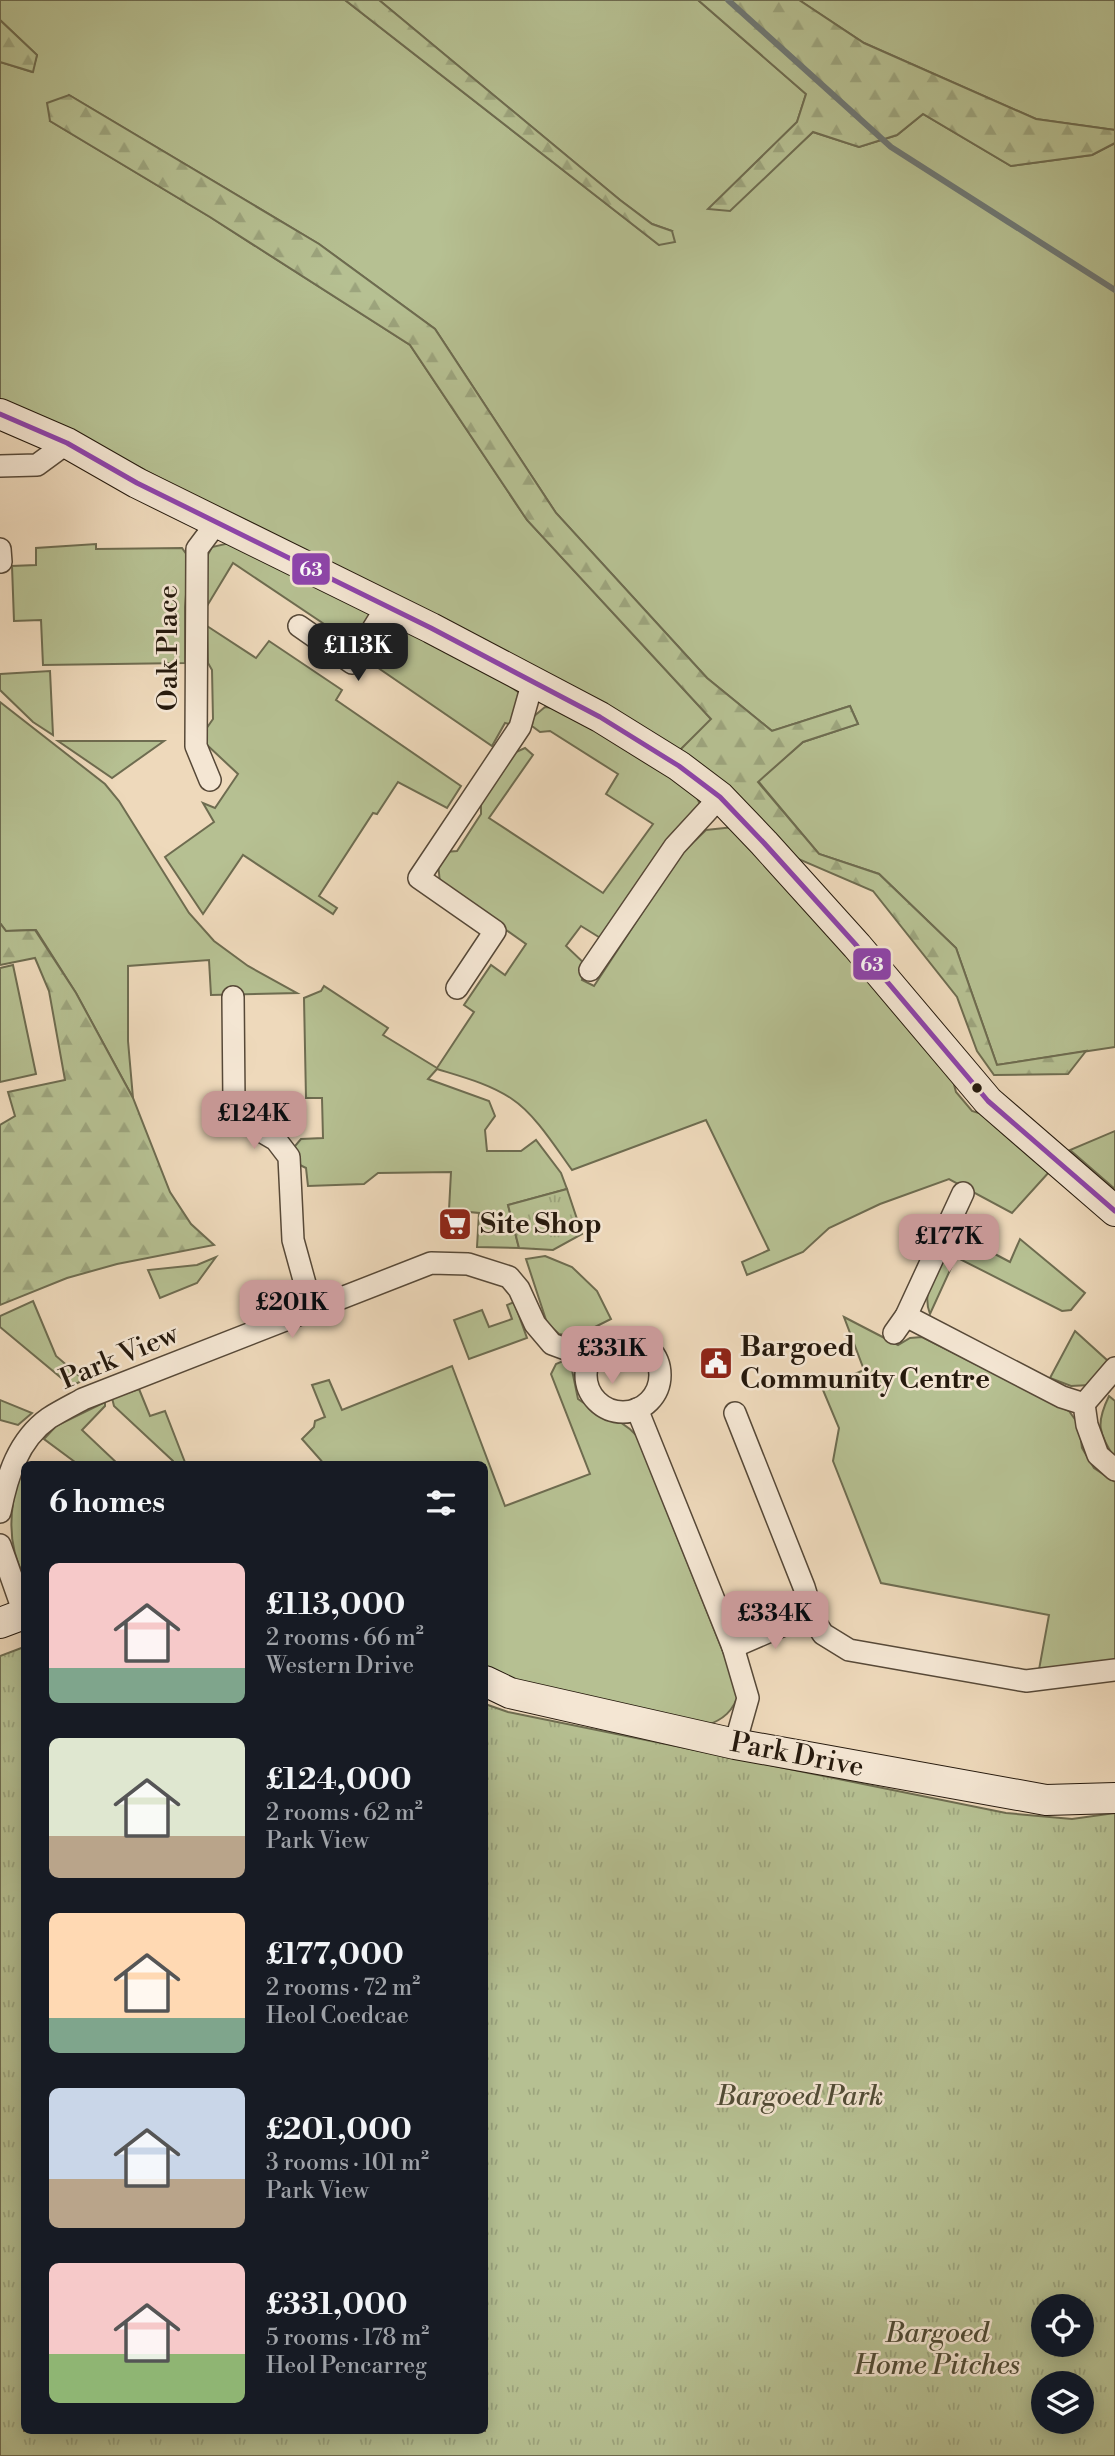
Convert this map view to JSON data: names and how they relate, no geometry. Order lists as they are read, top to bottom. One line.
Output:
{"streets":{"street":["Oak Place","Park View","Park Drive"]},"parks":["Bargoed Park","Bargoed Home Pitches"],"places":{"supermarket":["Site Shop"],"public building":["Bargoed Community Centre"]},"lines":["transit line 63"],"page":{"price":["£113K","£124K","£177K","£201K","£331K","£334K"],"heading":"6 homes","list":[{"name":"£113,000","note":"2 rooms · 66 m² · Western Drive"},{"name":"£124,000","note":"2 rooms · 62 m² · Park View"},{"name":"£177,000","note":"2 rooms · 72 m² · Heol Coedcae"},{"name":"£201,000","note":"3 rooms · 101 m² · Park View"},{"name":"£331,000","note":"5 rooms · 178 m² · Heol Pencarreg"}]}}
